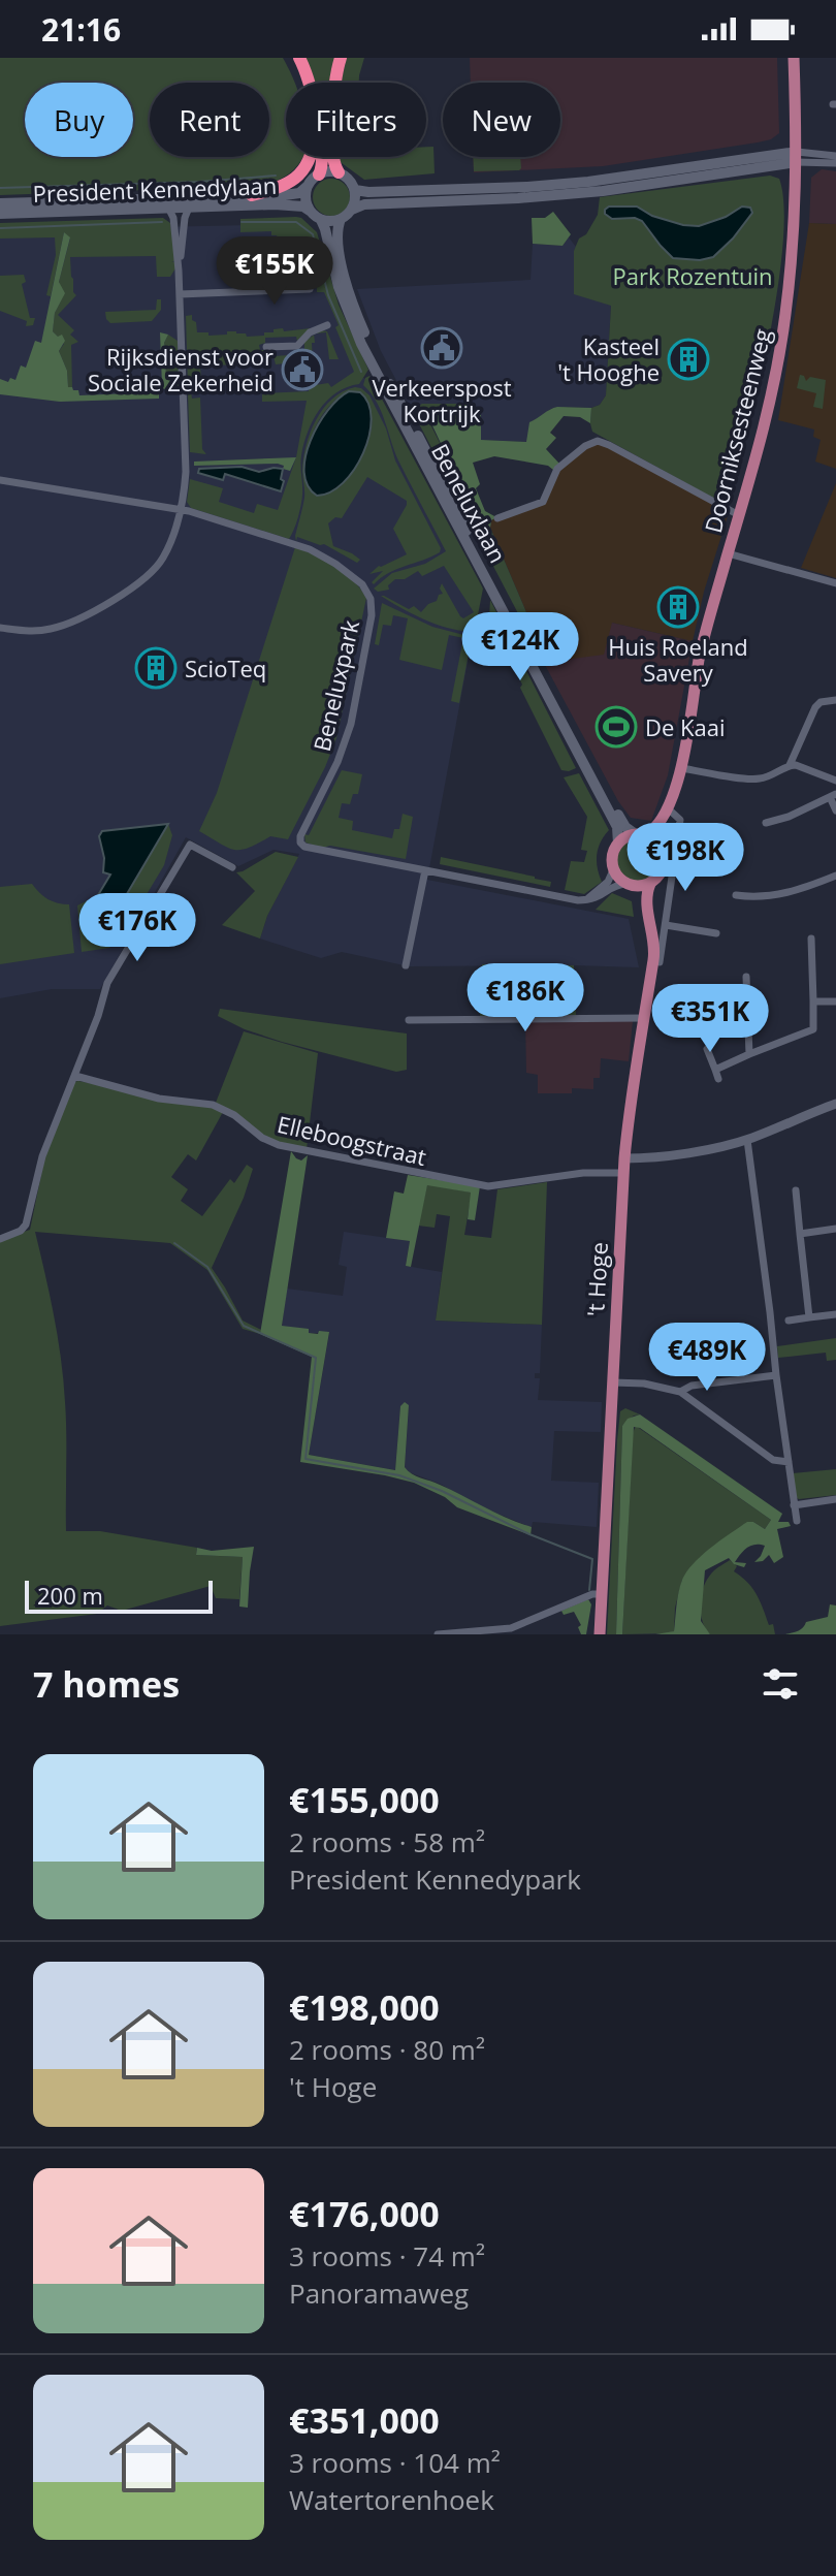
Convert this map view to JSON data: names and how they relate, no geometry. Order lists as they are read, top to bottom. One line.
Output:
{"streets":{"main road":["President Kennedylaan","Doorniksesteenweg","Beneluxlaan","'t Hoge"],"street":["Beneluxpark","Elleboogstraat"]},"crossings":[["President Kennedylaan","Beneluxlaan"],["Doorniksesteenweg","'t Hoge"],["Beneluxlaan","Beneluxpark"],["Beneluxlaan","'t Hoge"],["Beneluxpark","'t Hoge"],["Elleboogstraat","'t Hoge"]],"parks":["Park Rozentuin"],"places":{"public building":["Verkeerspost Kortrijk","Rijksdienst voor Sociale Zekerheid"],"building":["Kasteel 't Hooghe","Huis Roeland Savery","ScioTeq"],"sports":["De Kaai"]},"scale_bar":"200 m","page":{"status":"21:16","chip":["Buy","Rent","Filters","New"],"price":["€155K","€124K","€198K","€176K","€186K","€351K","€489K"],"scale":"200 m","heading":"7 homes","list":[{"name":"€155,000","note":"2 rooms · 58 m² · President Kennedypark"},{"name":"€198,000","note":"2 rooms · 80 m² · 't Hoge"},{"name":"€176,000","note":"3 rooms · 74 m² · Panoramaweg"},{"name":"€351,000","note":"3 rooms · 104 m² · Watertorenhoek"}]}}
